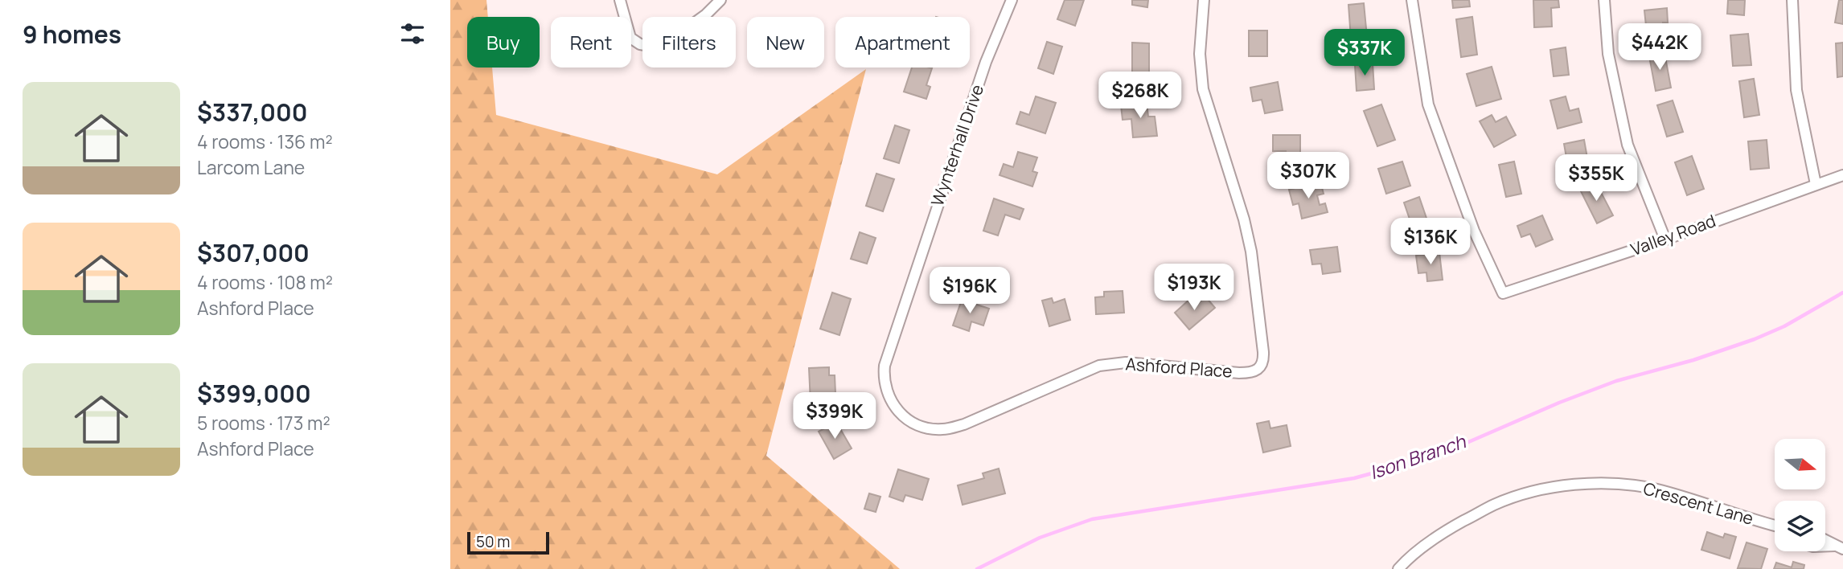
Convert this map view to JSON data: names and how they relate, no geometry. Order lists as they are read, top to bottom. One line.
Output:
{"streets":{"street":["Wynterhall Drive","Valley Road","Ashford Place","Crescent Lane"]},"crossings":[["Wynterhall Drive","Ashford Place"]],"water":["Ison Branch"],"scale_bar":"50 m","north":"right","page":{"heading":"9 homes","chip":["Buy","Rent","Filters","New","Apartment"],"price":["$442K","$337K","$268K","$307K","$355K","$136K","$193K","$196K","$399K"],"list":[{"name":"$337,000","note":"4 rooms · 136 m² · Larcom Lane"},{"name":"$307,000","note":"4 rooms · 108 m² · Ashford Place"},{"name":"$399,000","note":"5 rooms · 173 m² · Ashford Place"}],"scale":"50 m"}}
